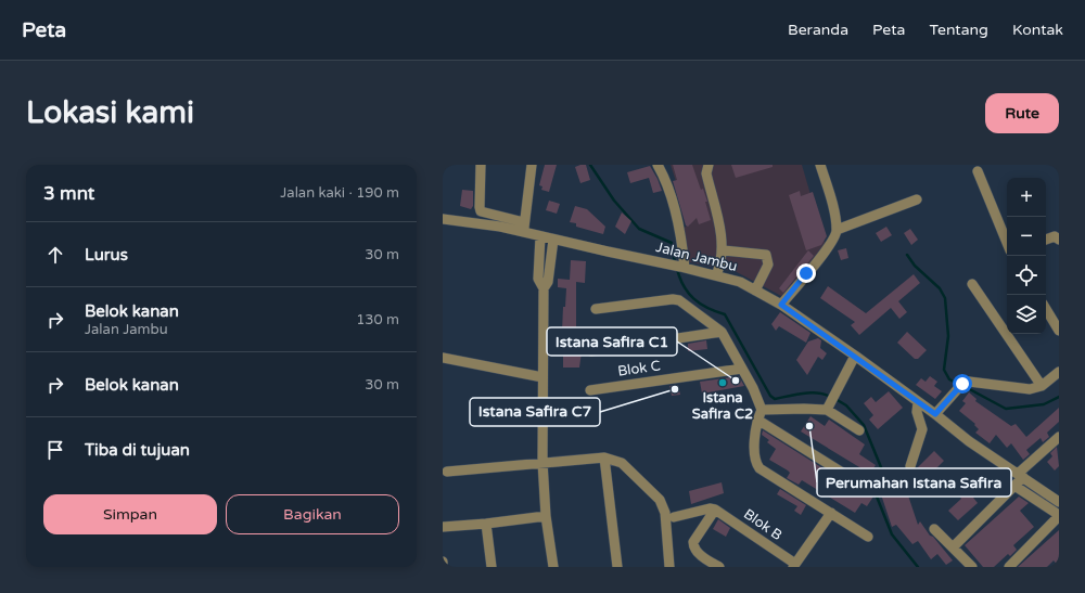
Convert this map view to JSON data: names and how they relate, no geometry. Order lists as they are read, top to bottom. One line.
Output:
{"streets":{"street":["Jalan Jambu","Blok C","Blok B"]},"places":["Istana Safira C1","Istana Safira C2","Istana Safira C7","Perumahan Istana Safira"],"page":{"header":"Peta","nav":["Beranda","Peta","Tentang","Kontak"],"buttons":["Rute",["Simpan","Bagikan"]],"title":"Lokasi kami","heading":["3 mnt","Jalan kaki · 190 m"],"map_buttons":["+","−"],"list":[["Lurus","30 m"],["Belok kanan","Jalan Jambu","130 m"],["Belok kanan","30 m"],"Tiba di tujuan"]}}
